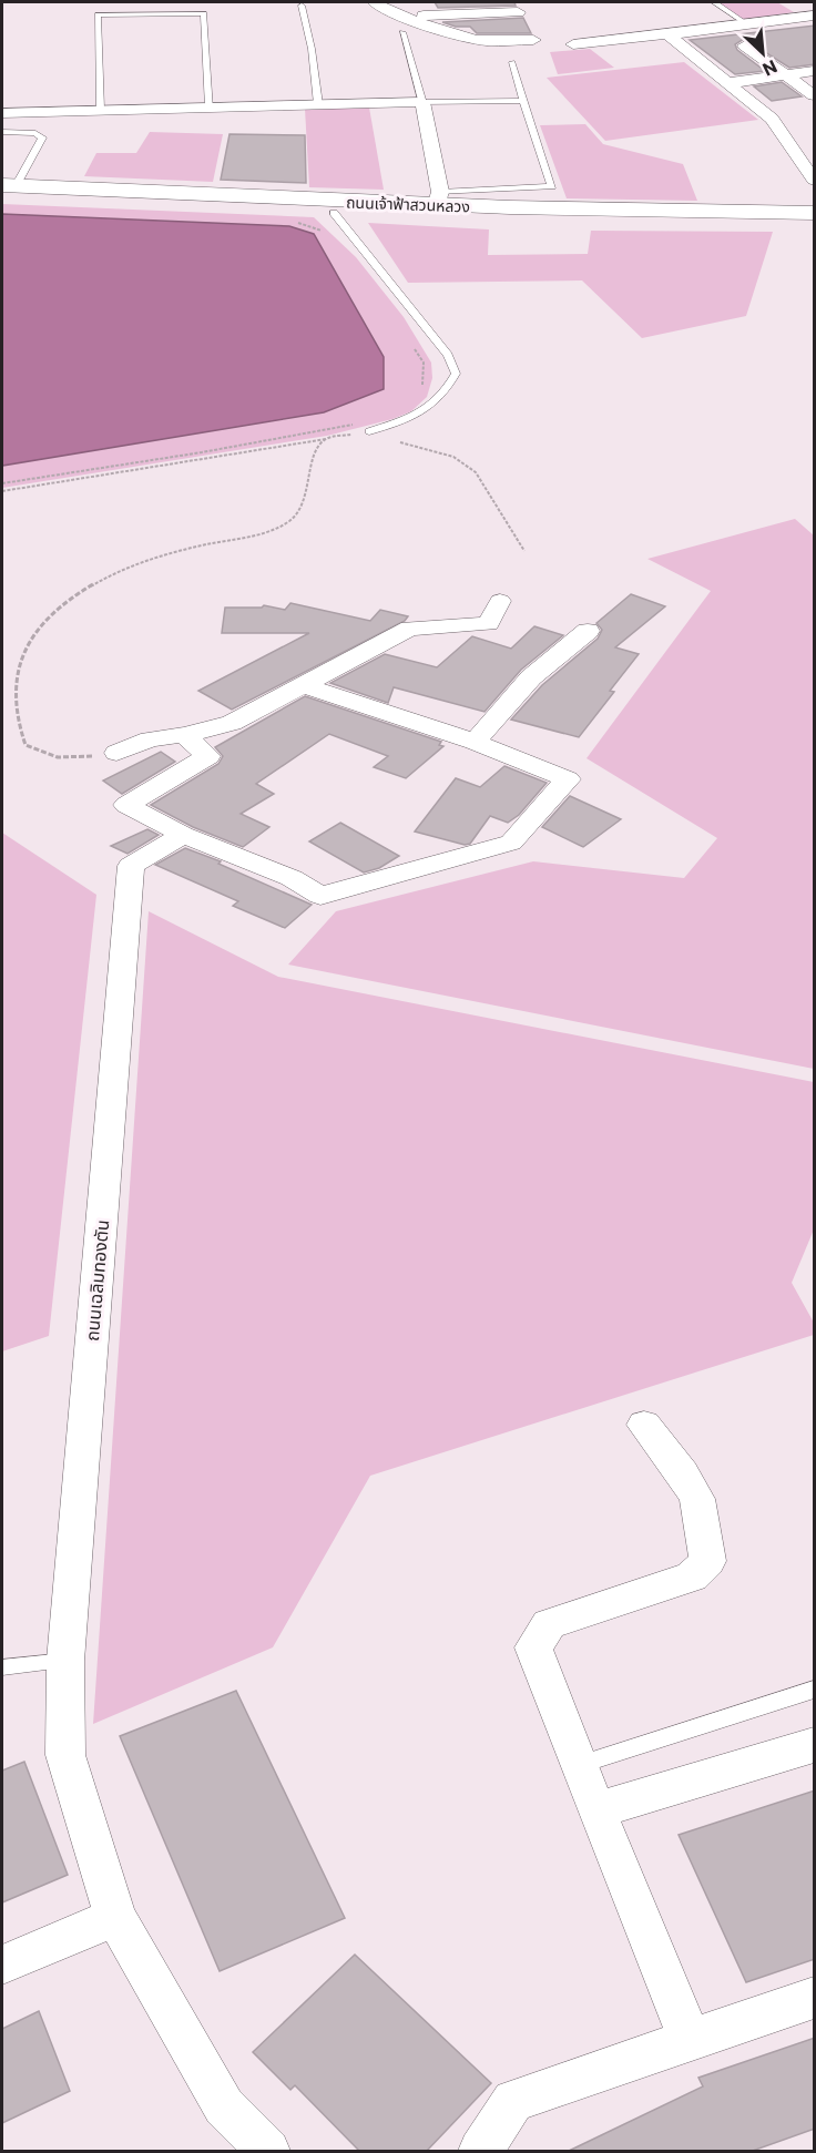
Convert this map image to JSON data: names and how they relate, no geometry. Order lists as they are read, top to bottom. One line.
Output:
{"streets":{"main road":["ถนนเจ้าฟ้าสวนหลวง"],"street":["ถนนเฉลิมทองตัน"]},"north":"bottom right"}
